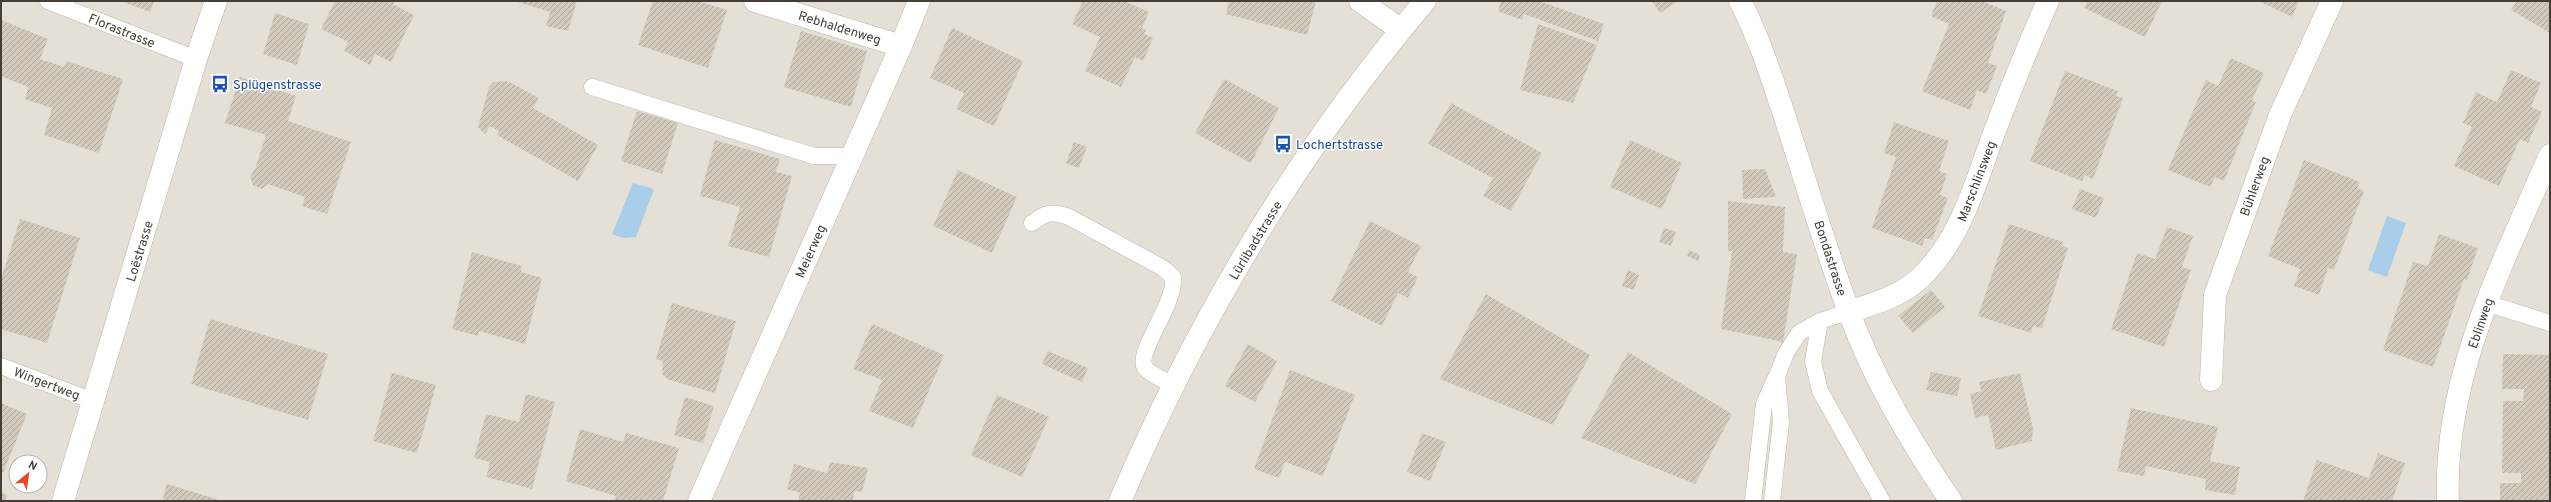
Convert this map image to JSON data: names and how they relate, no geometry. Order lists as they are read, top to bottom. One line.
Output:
{"streets":{"street":["Rebhaldenweg","Marschlinsweg","Bühlerweg","Lürlibadstrasse","Loëstrasse","Meierweg","Bondastrasse","Eblinweg"],"lane":["Florastrasse","Wingertweg"]},"crossings":[["Rebhaldenweg","Meierweg"],["Florastrasse","Loëstrasse"],["Marschlinsweg","Bondastrasse"],["Loëstrasse","Wingertweg"]],"places":{"bus stop":["Splügenstrasse","Lochertstrasse"]},"north":"top right"}
